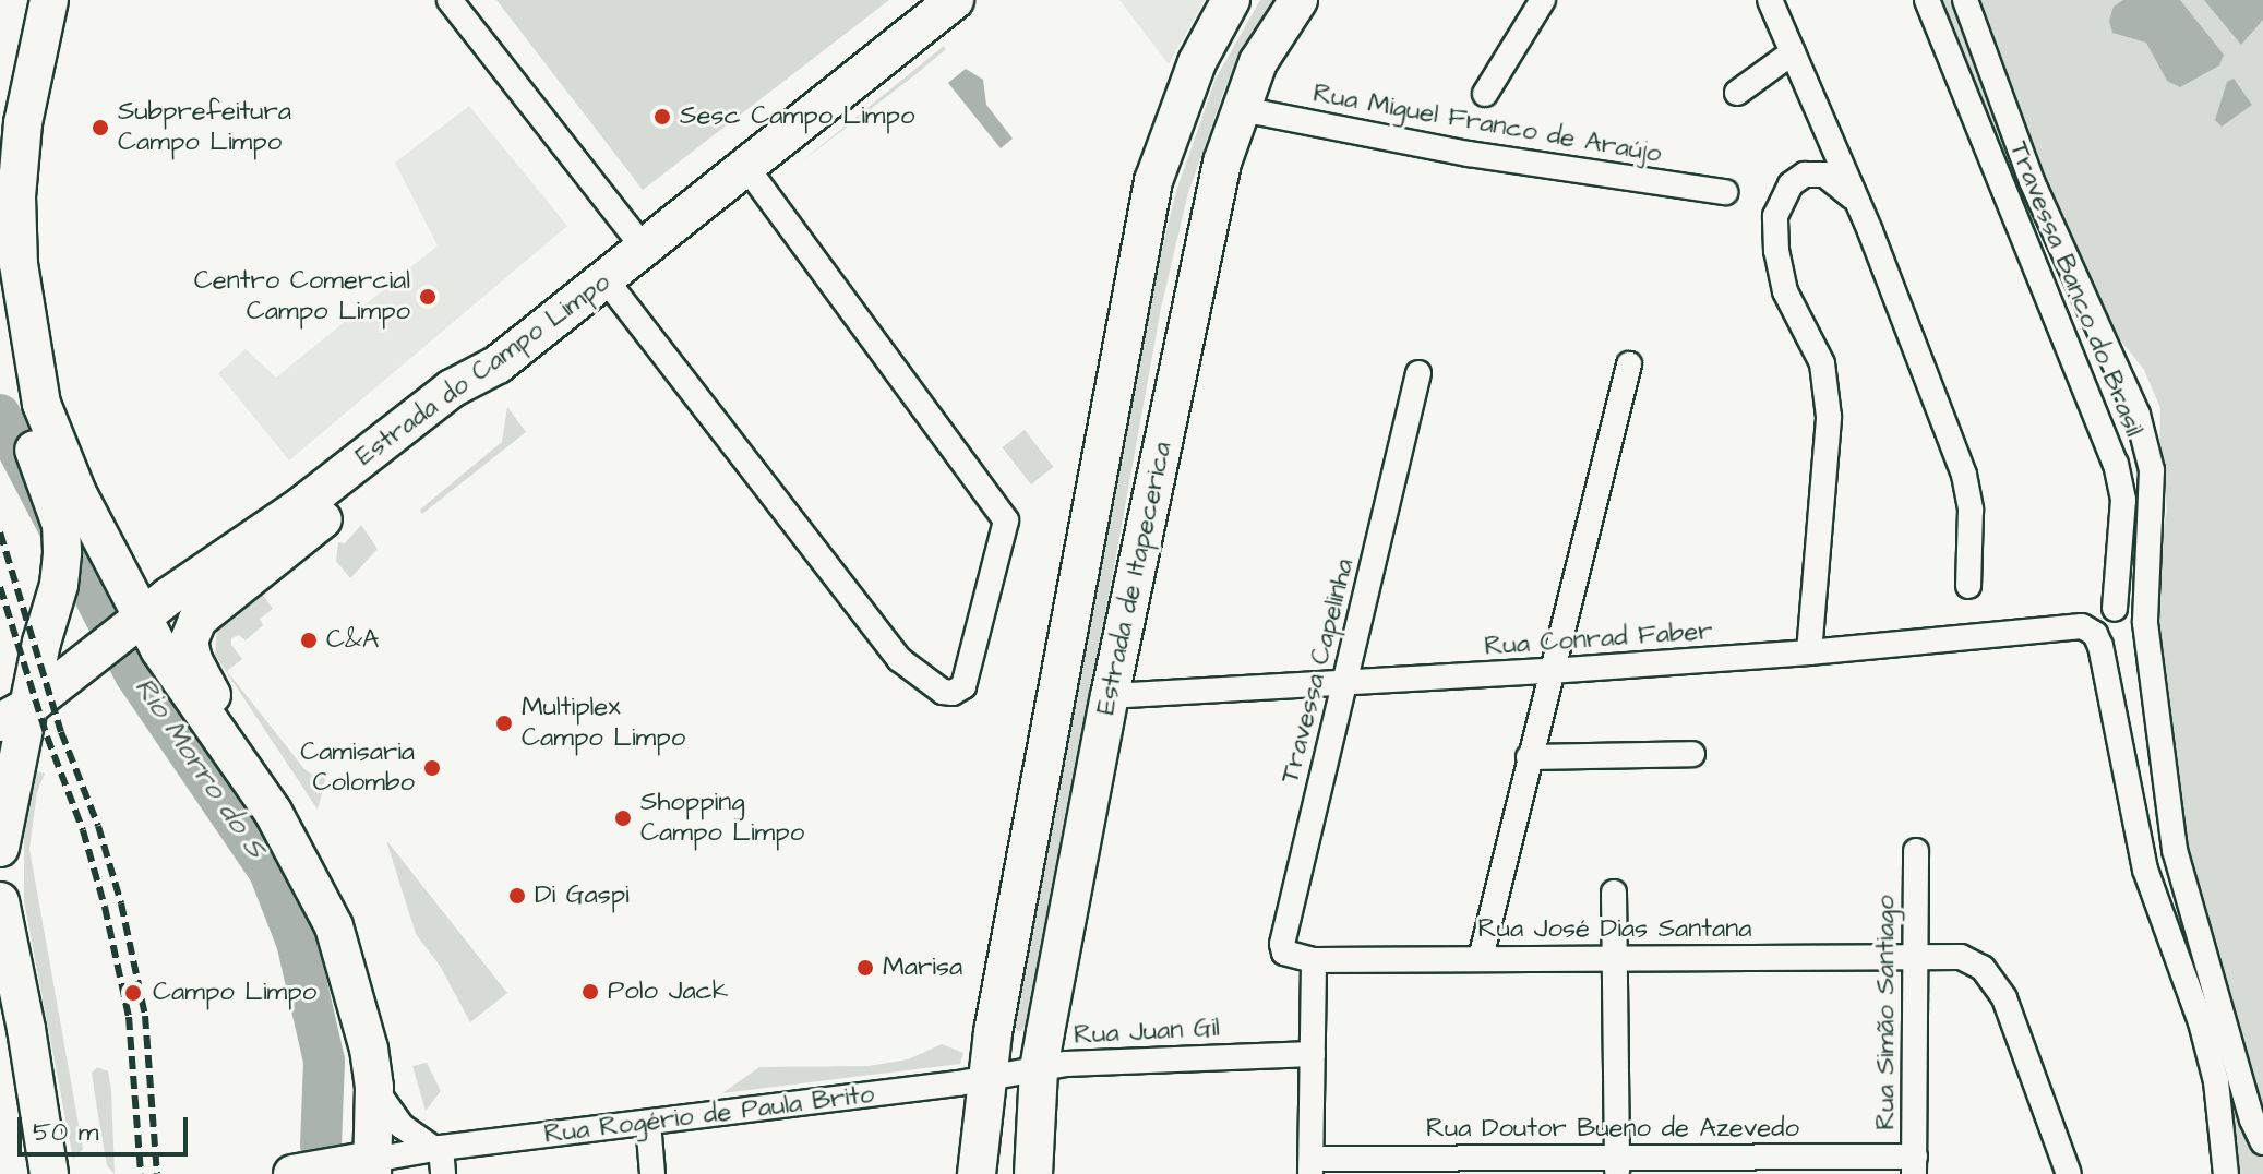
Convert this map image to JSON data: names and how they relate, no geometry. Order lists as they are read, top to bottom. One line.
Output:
{"streets":{"main road":["Estrada do Campo Limpo","Estrada de Itapecerica","Rua Rogério de Paula Brito"],"street":["Rua Miguel Franco de Araújo","Travessa Banco do Brasil","Rua Conrad Faber","Travessa Capelinha","Rua José Dias Santana","Rua Simão Santiago","Rua Juan Gil","Rua Doutor Bueno de Azevedo"]},"crossings":[["Rua Miguel Franco de Araújo","Estrada de Itapecerica"],["Estrada de Itapecerica","Rua Conrad Faber"],["Estrada de Itapecerica","Rua Juan Gil"],["Estrada de Itapecerica","Rua Rogério de Paula Brito"],["Rua Conrad Faber","Travessa Capelinha"],["Travessa Capelinha","Rua José Dias Santana"],["Rua José Dias Santana","Rua Simão Santiago"],["Rua Simão Santiago","Rua Doutor Bueno de Azevedo"],["Rua Juan Gil","Rua Rogério de Paula Brito"]],"water":["Rio Morro do S"],"places":["Sesc Campo Limpo","Subprefeitura Campo Limpo","Centro Comercial Campo Limpo","C&A","Multiplex Campo Limpo","Camisaria Colombo","Shopping Campo Limpo","Di Gaspi","Marisa","Polo Jack","Campo Limpo"],"scale_bar":"50 m"}
